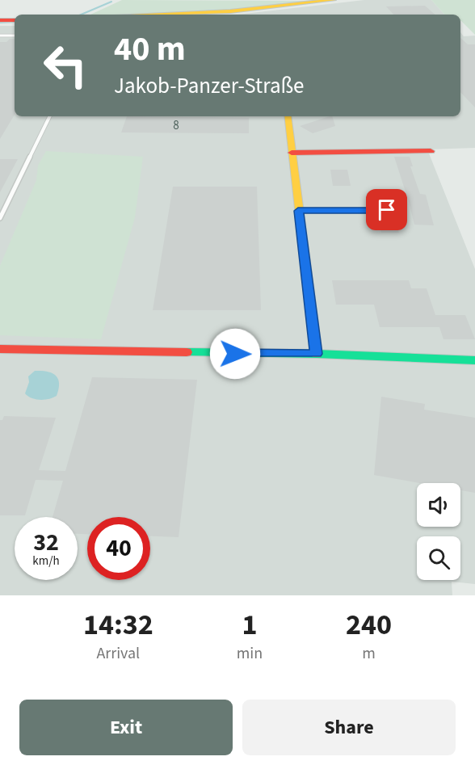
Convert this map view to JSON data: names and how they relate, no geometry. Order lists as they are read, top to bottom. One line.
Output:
{"house_numbers":["8"],"page":{"turn":["40 m","Jakob-Panzer-Straße"],"speed":"32 km/h","limit":"40","eta":["14:32","Arrival","1","min","240","m"],"buttons":["Exit","Share"]}}
